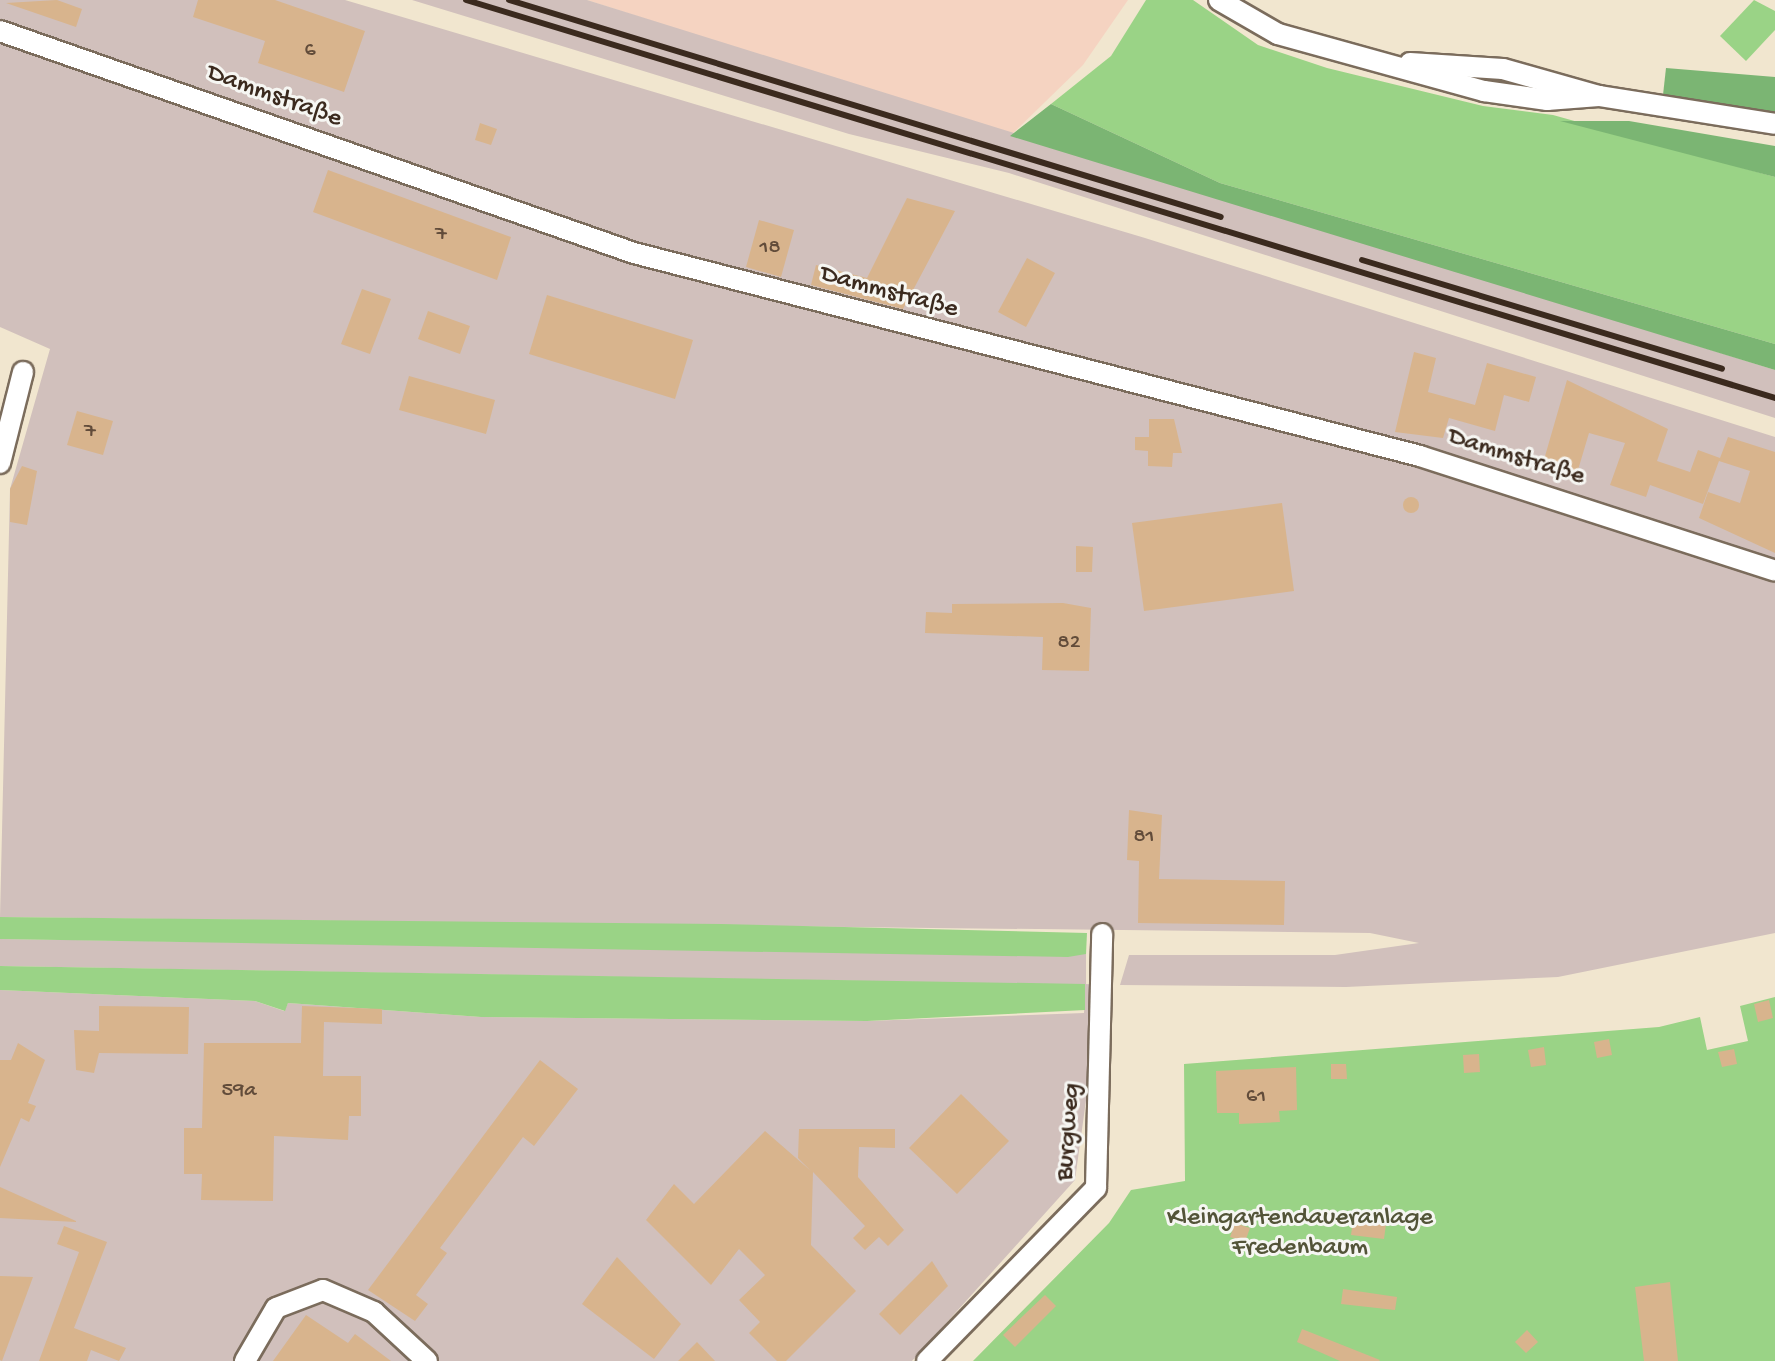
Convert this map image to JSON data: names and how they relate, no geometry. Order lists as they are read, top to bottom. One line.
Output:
{"streets":{"street":["Dammstraße","Burgweg"]},"parks":["Kleingartendaueranlage Fredenbaum"],"house_numbers":["6","7","18","7","82","81","59a","61"]}
